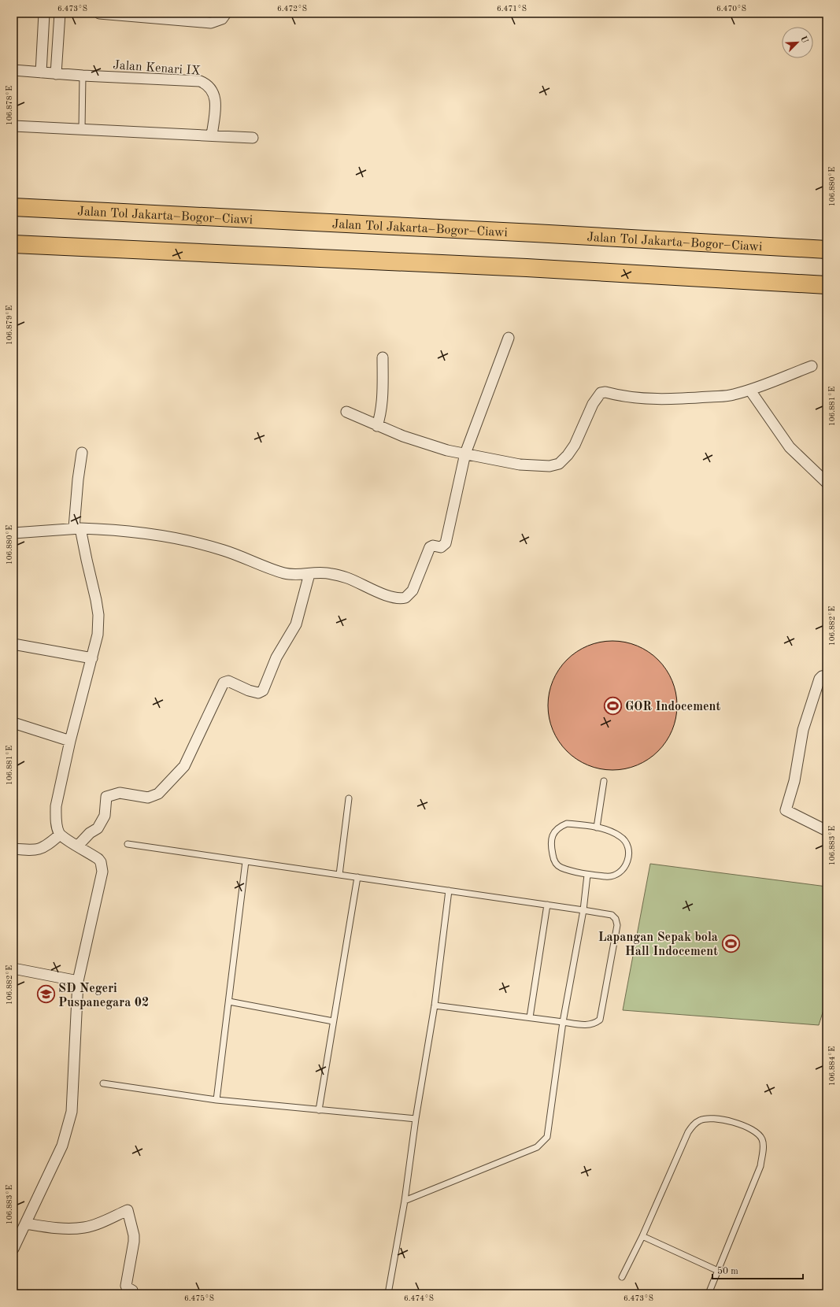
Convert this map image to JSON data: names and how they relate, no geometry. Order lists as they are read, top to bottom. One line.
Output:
{"streets":{"highway":["Jalan Tol Jakarta–Bogor–Ciawi"],"street":["Jalan Kenari IX"]},"places":{"sports":["GOR Indocement","Lapangan Sepak bola Hall Indocement"],"school or university":["SD Negeri Puspanegara 02"]},"scale_bar":"50 m","north":"top right","coordinates":["6.473°S","6.472°S","6.471°S","6.470°S","106.878°E","106.880°E","106.879°E","106.881°E","106.882°E","106.883°E","106.884°E","6.475°S","6.474°S"]}
